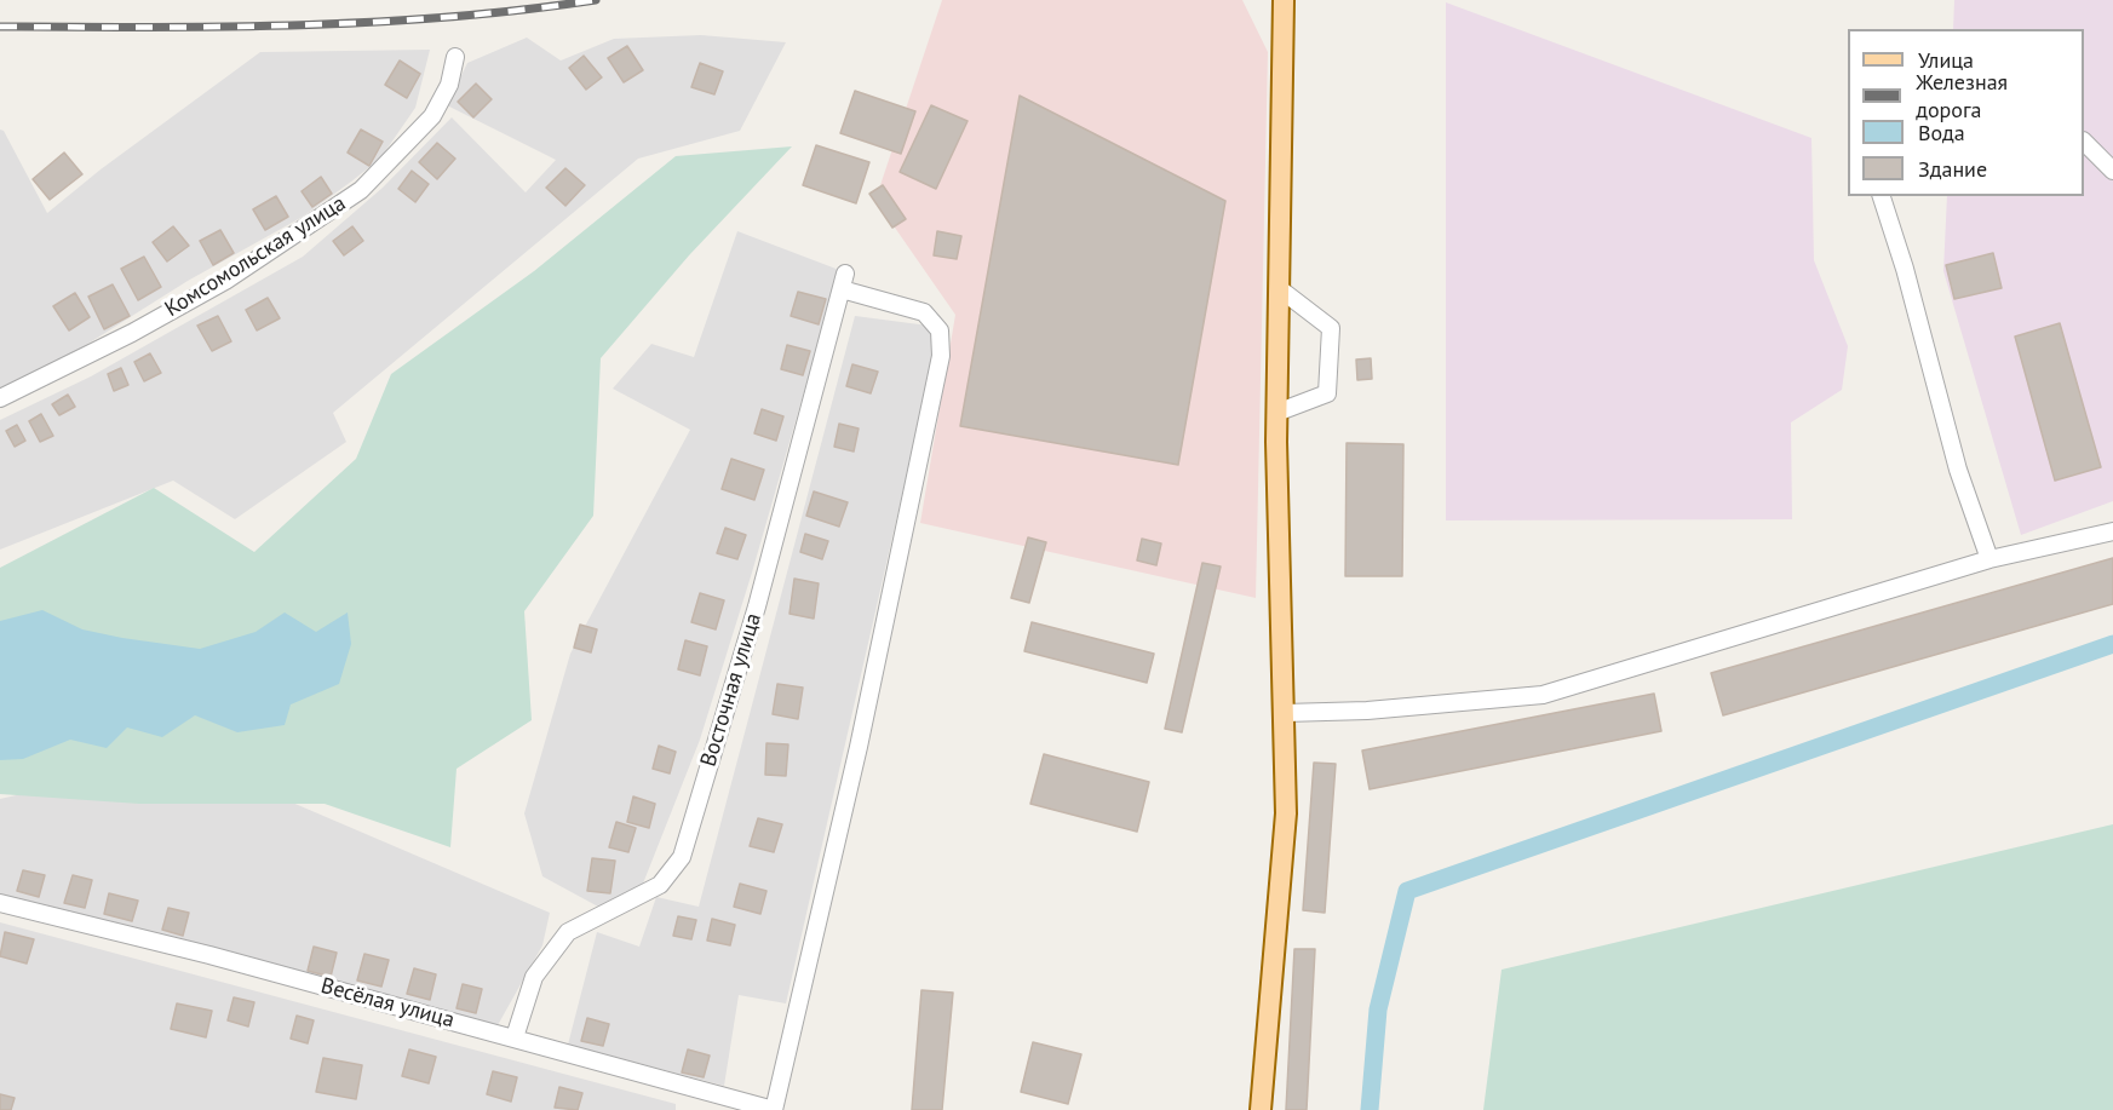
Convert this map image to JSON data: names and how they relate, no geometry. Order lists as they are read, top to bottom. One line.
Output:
{"streets":{"street":["Комсомольская улица","Восточная улица","Весёлая улица"]},"crossings":[["Восточная улица","Весёлая улица"]],"legend":["Улица","Железная дорога","Вода","Здание"]}
